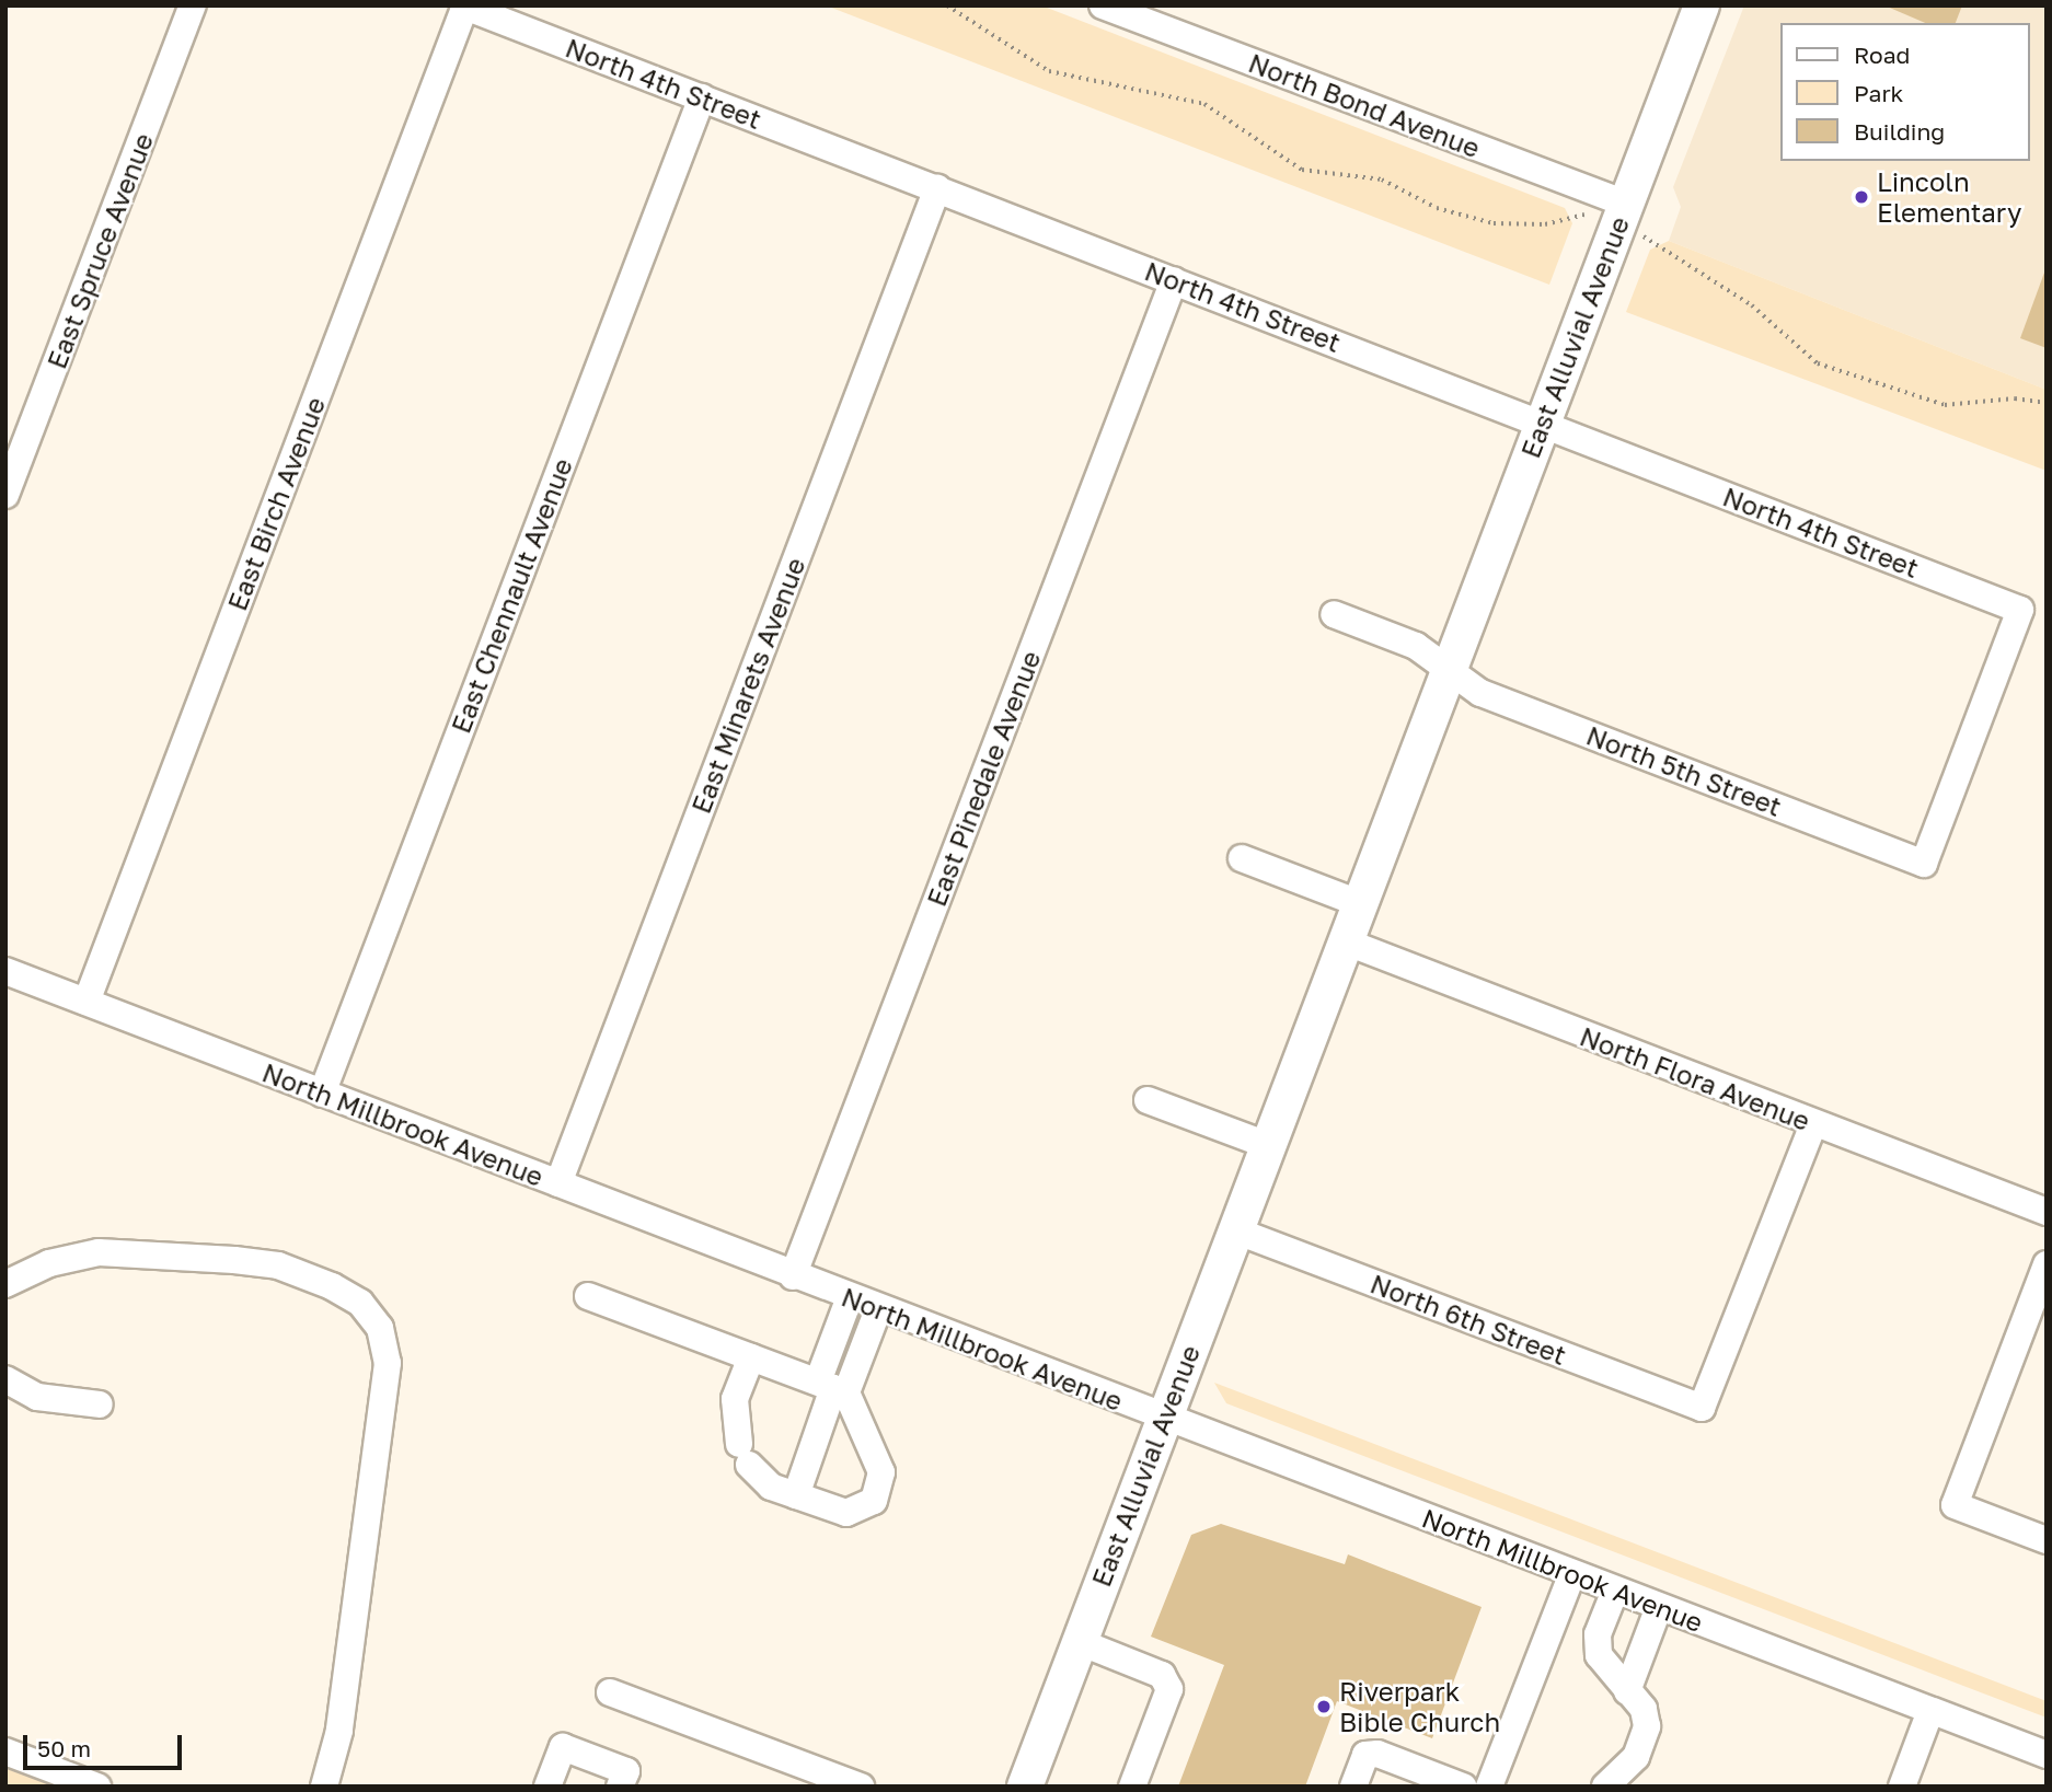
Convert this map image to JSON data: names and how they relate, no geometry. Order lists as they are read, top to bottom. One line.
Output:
{"streets":{"main road":["East Alluvial Avenue"],"street":["North 4th Street","North Bond Avenue","East Spruce Avenue","East Birch Avenue","East Chennault Avenue","East Minarets Avenue","North 5th Street","East Pinedale Avenue","North Flora Avenue","North Millbrook Avenue","North 6th Street"]},"crossings":[["North 4th Street","East Alluvial Avenue"],["North 4th Street","East Birch Avenue"],["North 4th Street","East Chennault Avenue"],["North 4th Street","East Minarets Avenue"],["North 4th Street","North 5th Street"],["North 4th Street","East Pinedale Avenue"],["North Bond Avenue","East Alluvial Avenue"],["East Alluvial Avenue","North 5th Street"],["East Alluvial Avenue","North Flora Avenue"],["East Alluvial Avenue","North Millbrook Avenue"],["East Alluvial Avenue","North 6th Street"],["East Birch Avenue","North Millbrook Avenue"],["East Chennault Avenue","North Millbrook Avenue"],["East Minarets Avenue","North Millbrook Avenue"],["East Pinedale Avenue","North Millbrook Avenue"],["North Flora Avenue","North 6th Street"]],"places":["Lincoln Elementary","Riverpark Bible Church"],"legend":["Road","Park","Building"],"scale_bar":"50 m"}
